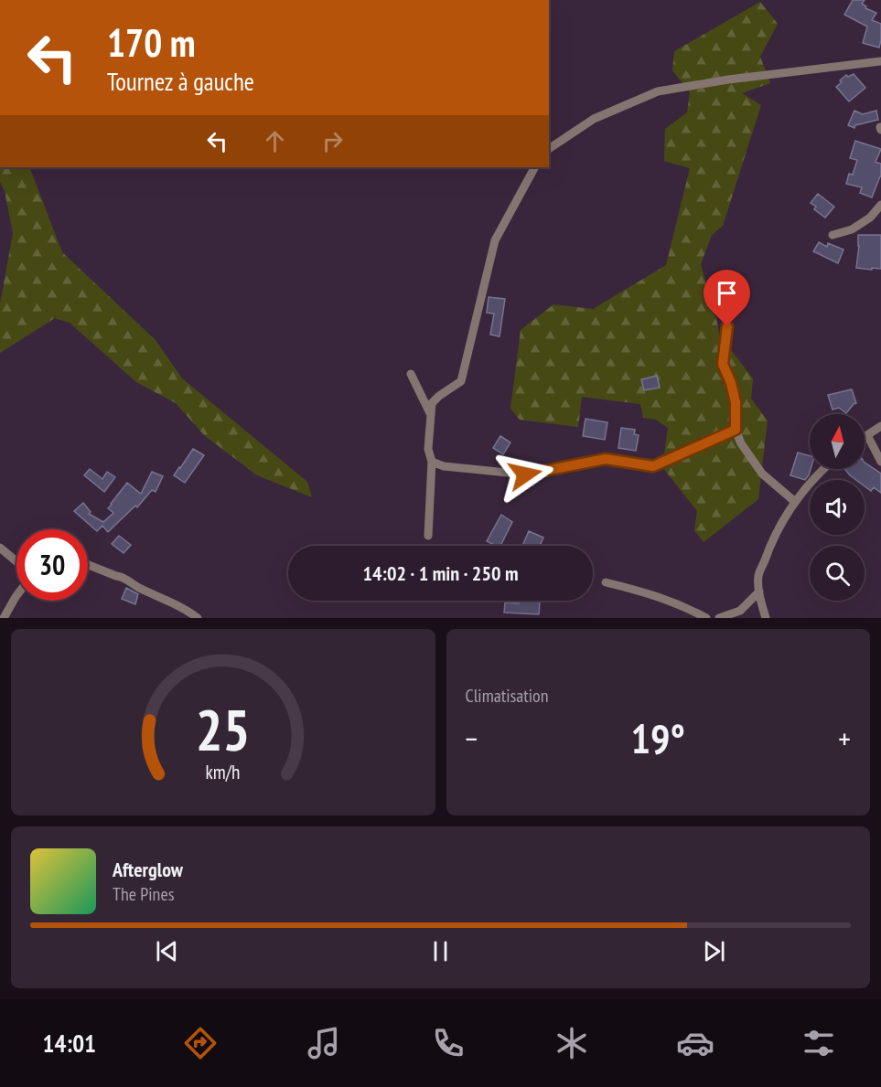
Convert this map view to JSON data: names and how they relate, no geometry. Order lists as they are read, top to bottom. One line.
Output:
{"north":"top","page":{"turn":["170 m","Tournez à gauche"],"limit":"30","trip":"14:02 · 1 min · 250 m","tile":"Climatisation","heat":["−","19°","+"],"song":["Afterglow","The Pines"],"tabs":"14:01","gauge":["25","km/h"]}}
